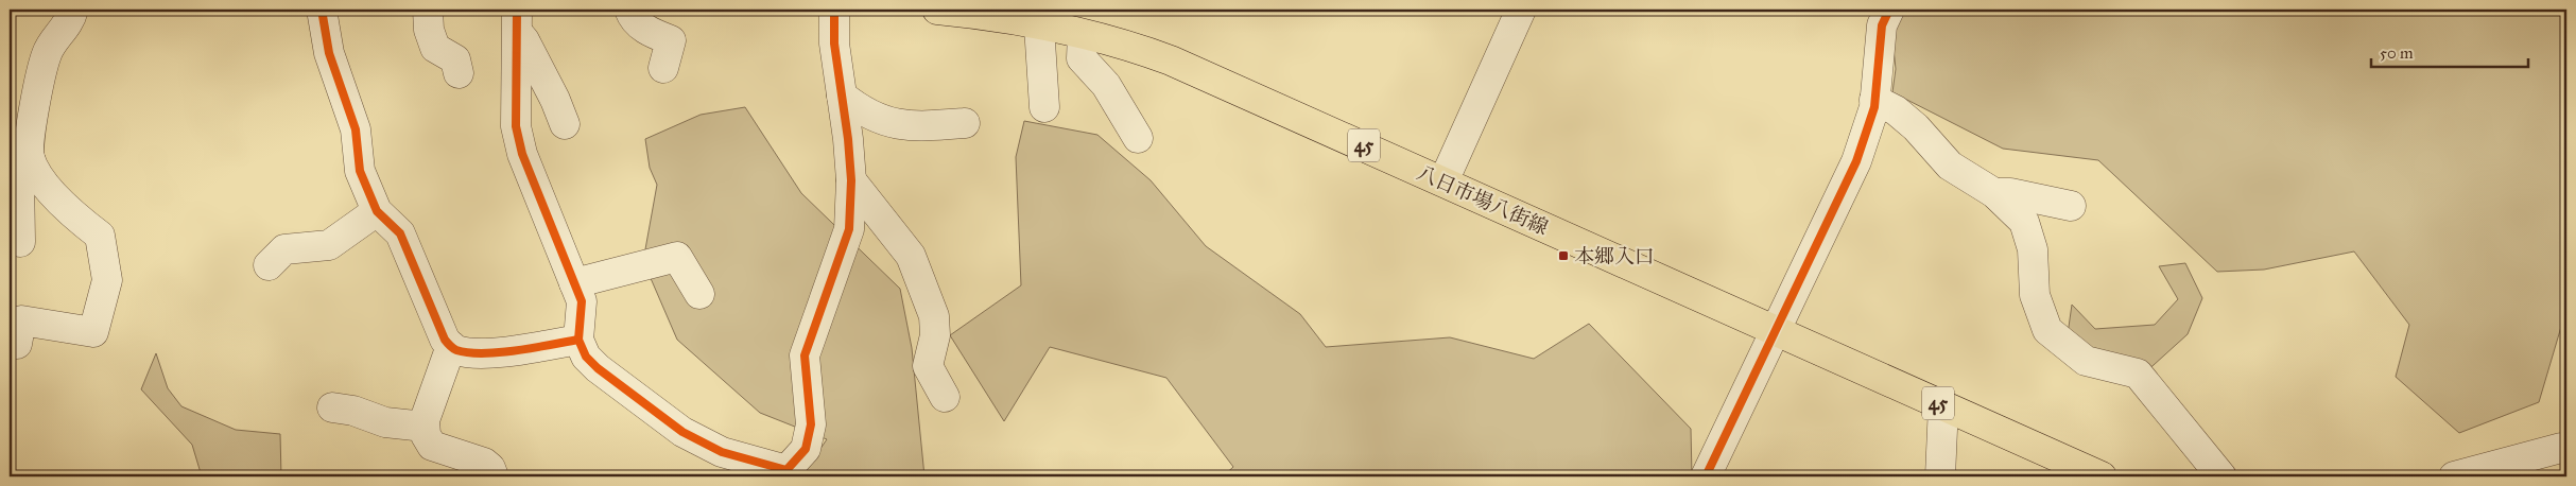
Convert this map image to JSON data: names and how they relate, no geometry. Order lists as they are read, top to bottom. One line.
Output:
{"streets":{"main road":["45","八日市場八街線"]},"places":{"transit":["本郷入口"]},"scale_bar":"50 m"}
